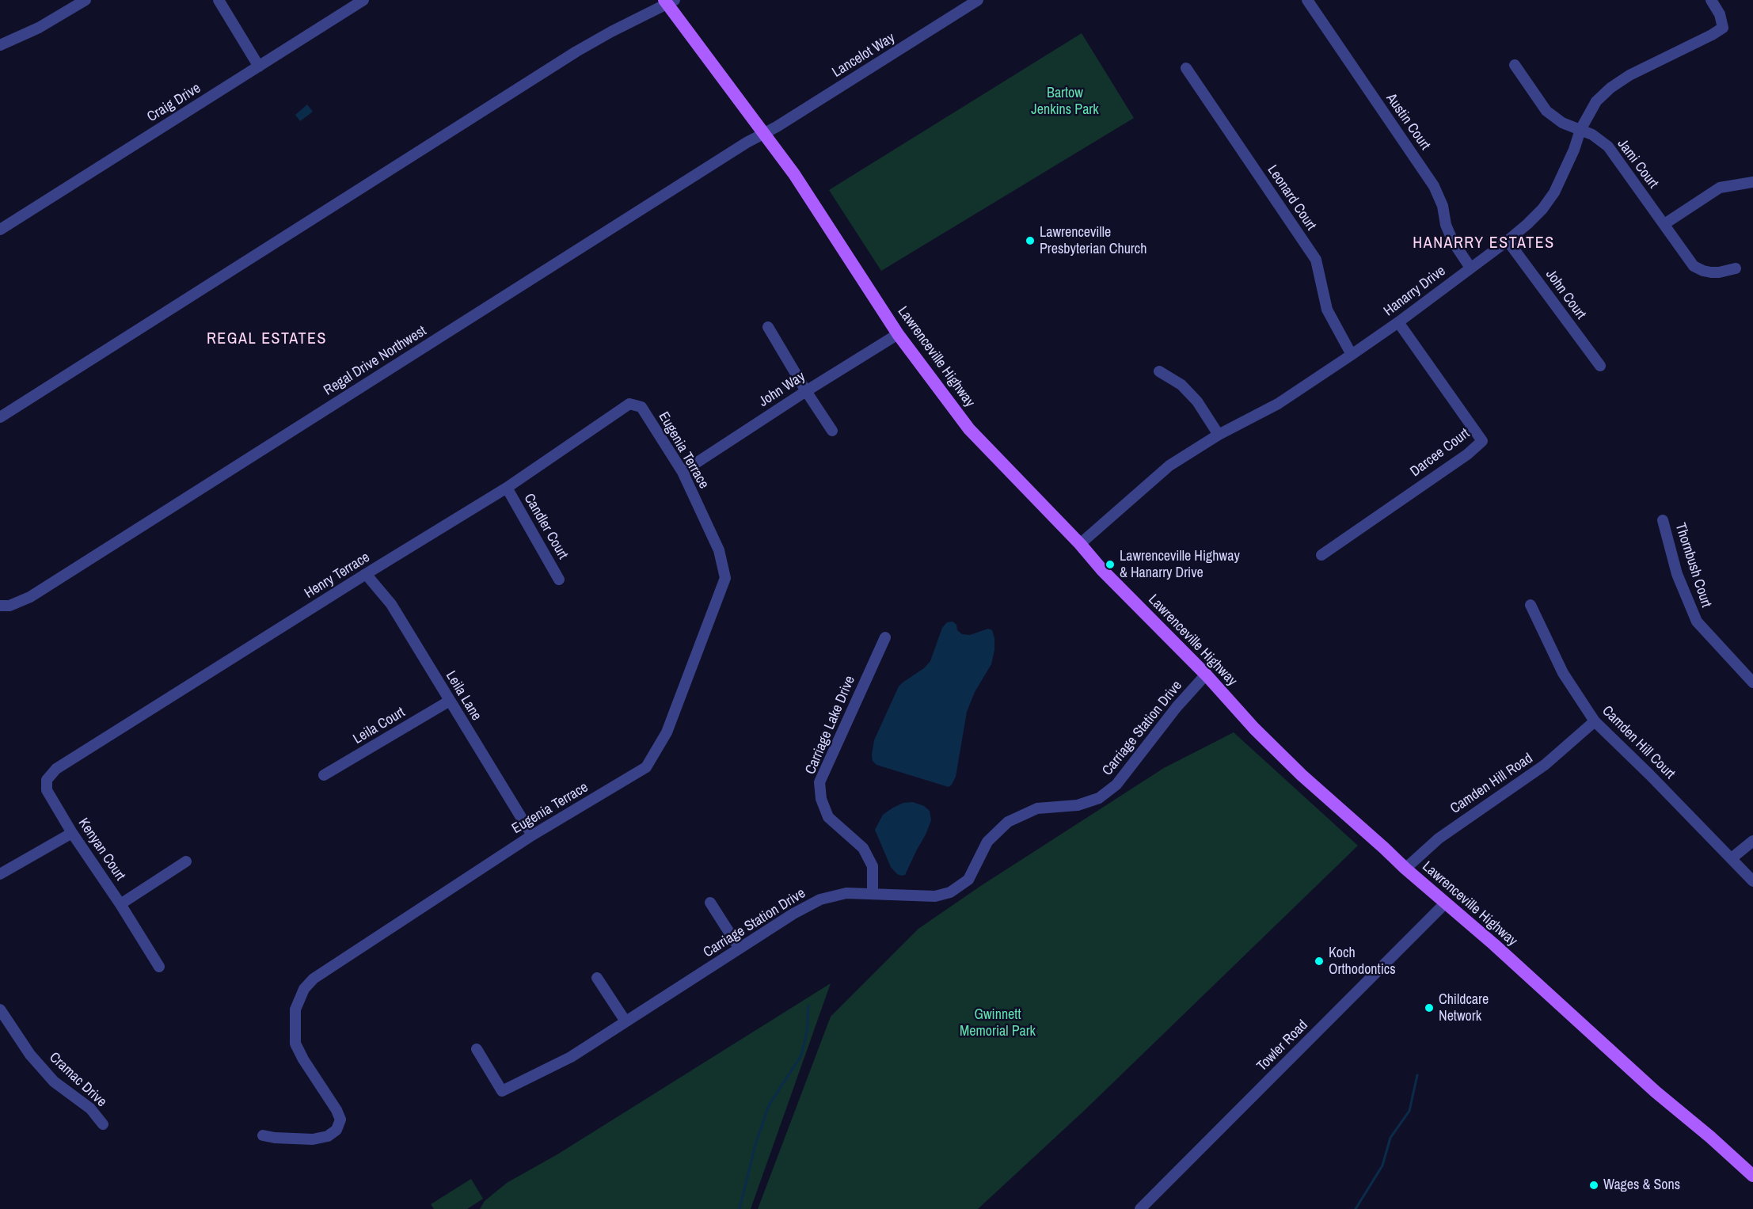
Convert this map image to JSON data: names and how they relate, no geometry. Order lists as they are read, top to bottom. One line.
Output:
{"streets":{"main road":["Lawrenceville Highway"],"street":["Lancelot Way","Craig Drive","Austin Court","Jami Court","Leonard Court","Hanarry Drive","John Court","Regal Drive Northwest","John Way","Eugenia Terrace","Darcee Court","Candler Court","Thornbush Court","Henry Terrace","Leila Lane","Carriage Lake Drive","Leila Court","Carriage Station Drive","Camden Hill Court","Camden Hill Road","Kenyan Court","Towler Road","Cramac Drive"]},"crossings":[["Lancelot Way","Lawrenceville Highway"],["Lancelot Way","Regal Drive Northwest"],["Austin Court","Hanarry Drive"],["Jami Court","Hanarry Drive"],["Leonard Court","Hanarry Drive"],["Hanarry Drive","John Court"],["Hanarry Drive","Lawrenceville Highway"],["Hanarry Drive","Darcee Court"],["Lawrenceville Highway","Regal Drive Northwest"],["Lawrenceville Highway","John Way"],["Lawrenceville Highway","Carriage Station Drive"],["Lawrenceville Highway","Camden Hill Road"],["Lawrenceville Highway","Towler Road"],["John Way","Eugenia Terrace"],["Eugenia Terrace","Henry Terrace"],["Eugenia Terrace","Leila Lane"],["Candler Court","Henry Terrace"],["Henry Terrace","Leila Lane"],["Henry Terrace","Kenyan Court"],["Leila Lane","Leila Court"],["Carriage Lake Drive","Carriage Station Drive"],["Camden Hill Court","Camden Hill Road"]],"districts":["HANARRY ESTATES","REGAL ESTATES"],"parks":["Bartow Jenkins Park","Gwinnett Memorial Park"],"places":["Lawrenceville Presbyterian Church","Lawrenceville Highway & Hanarry Drive","Koch Orthodontics","Childcare Network","Wages & Sons"]}
